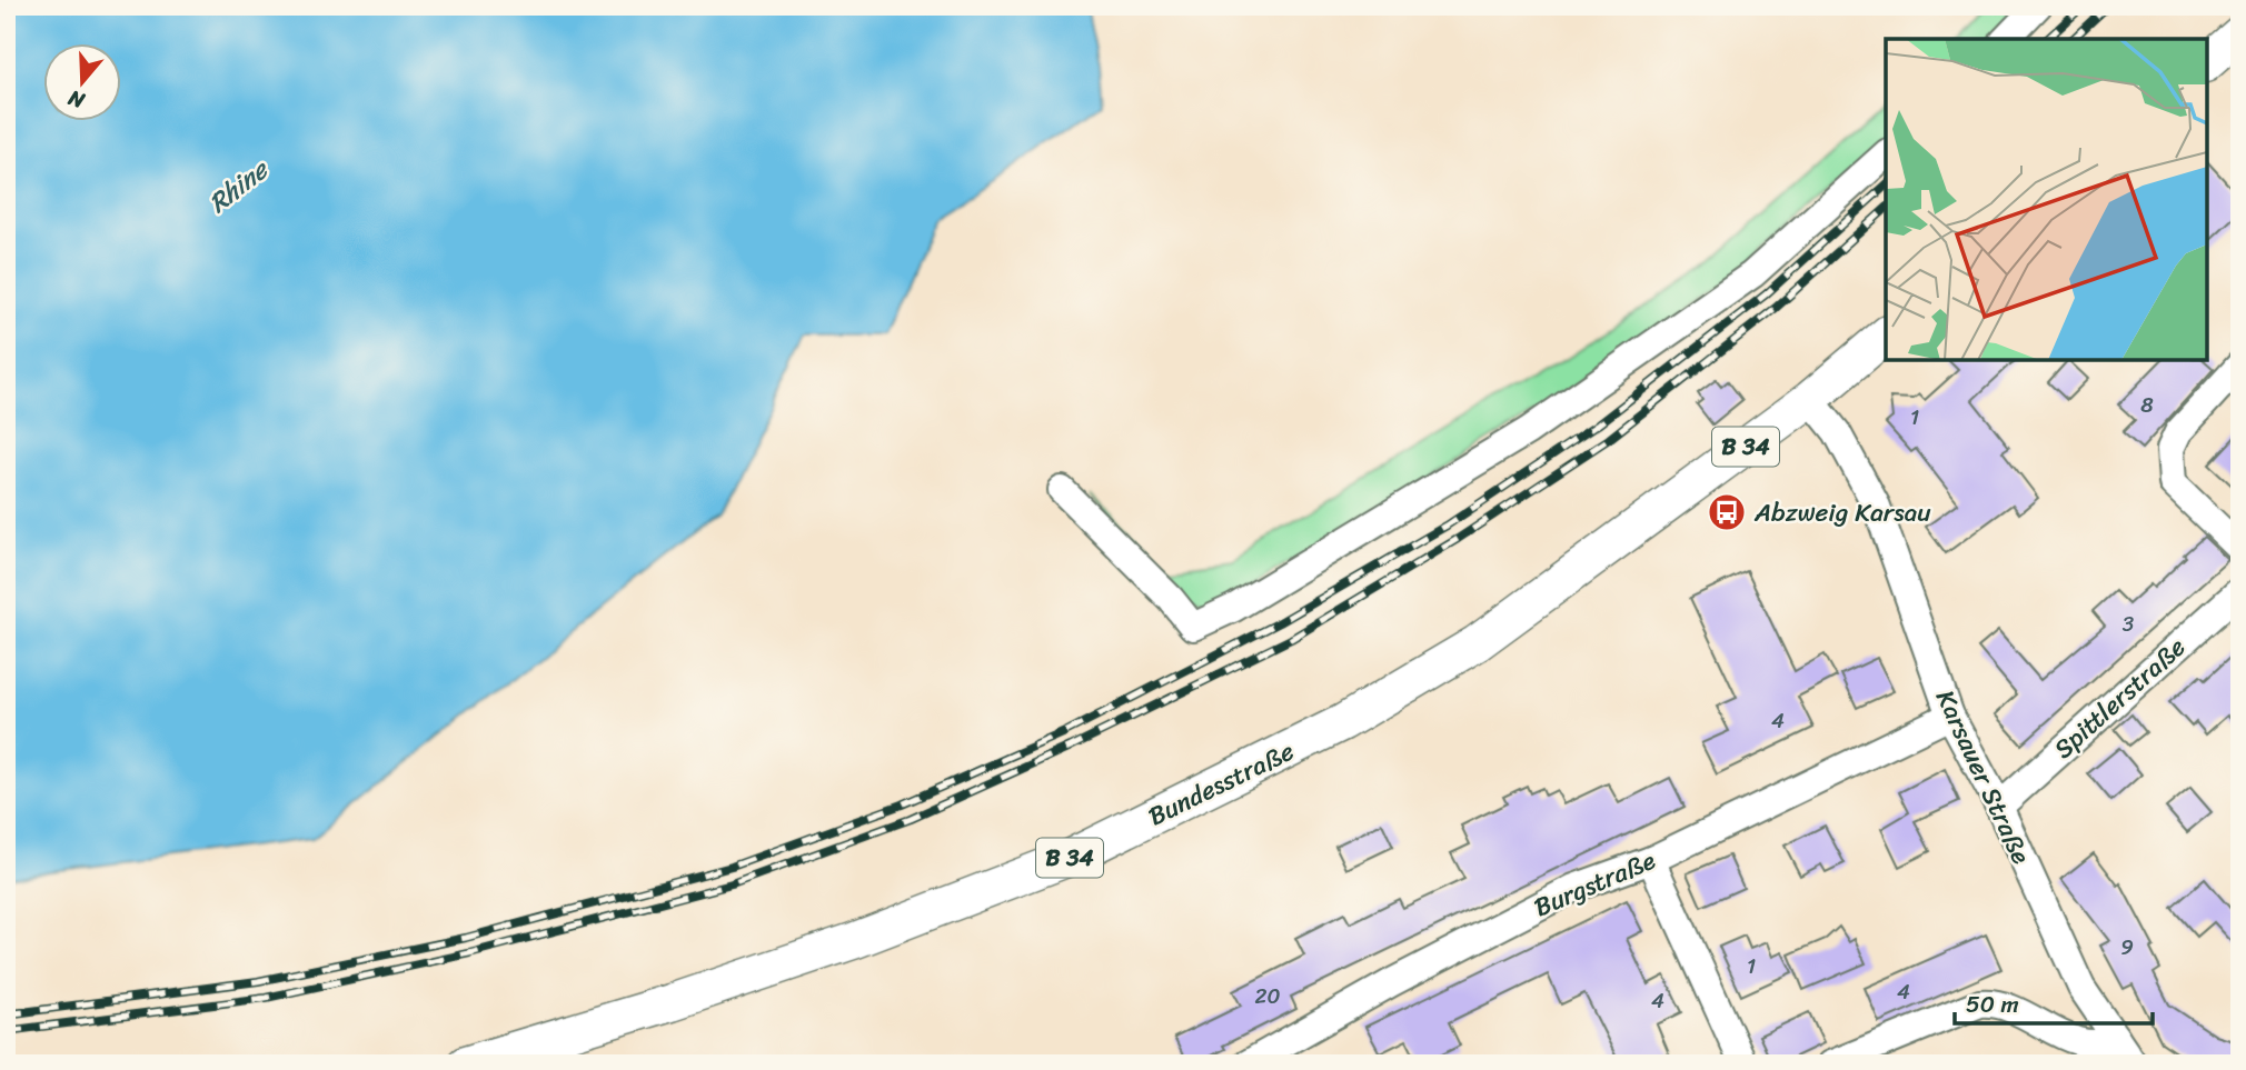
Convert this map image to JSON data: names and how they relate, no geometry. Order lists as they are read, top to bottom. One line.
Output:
{"streets":{"main road":["B 34","Bundesstraße"],"street":["Spittlerstraße","Karsauer Straße","Burgstraße"]},"crossings":[["Spittlerstraße","Karsauer Straße"],["Karsauer Straße","Bundesstraße"],["Karsauer Straße","Burgstraße"]],"water":["Rhine"],"places":{"bus stop":["Abzweig Karsau"]},"house_numbers":["8","1","3","4","9","1","4","20","4"],"scale_bar":"50 m","north":"bottom"}
